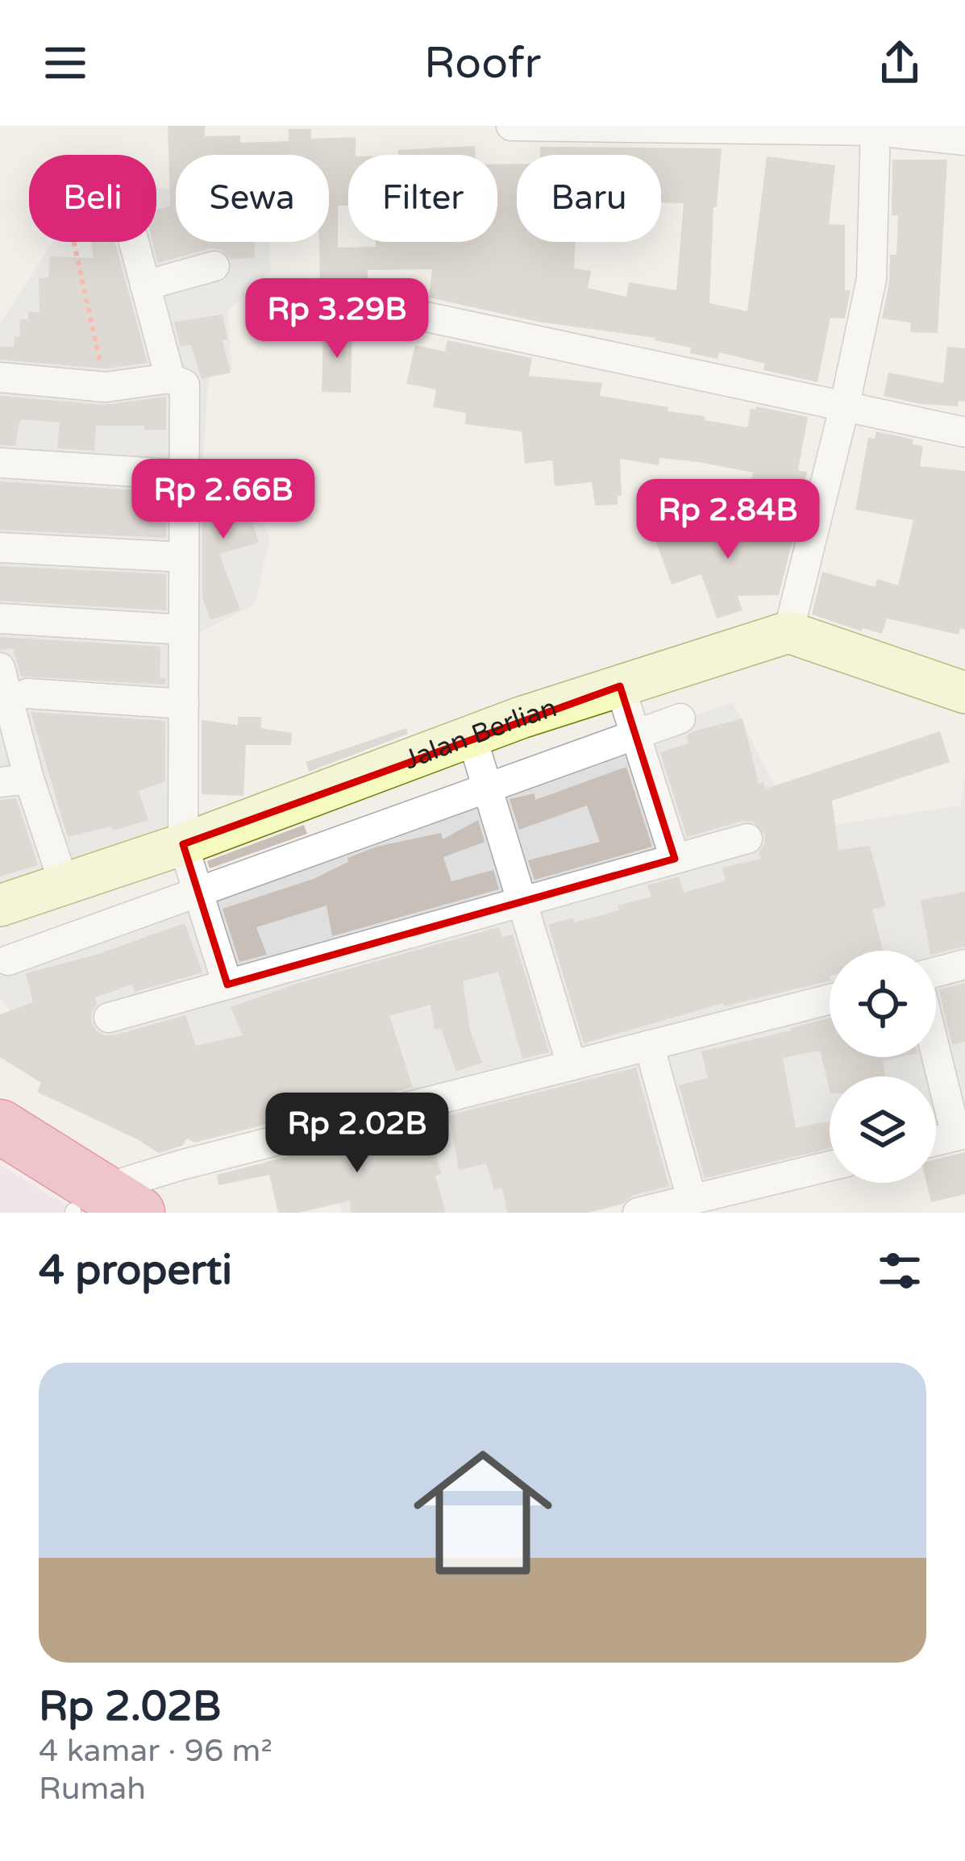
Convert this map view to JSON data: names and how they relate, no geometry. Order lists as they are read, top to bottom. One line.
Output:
{"streets":{"street":["Jalan Berlian"]},"page":{"header":"Roofr","chip":["Beli","Sewa","Filter","Baru"],"price":["Rp 3.29B","Rp 2.66B","Rp 2.84B","Rp 2.02B"],"heading":"4 properti","list":[{"name":"Rp 2.02B","note":"4 kamar · 96 m² · Rumah"}]}}
